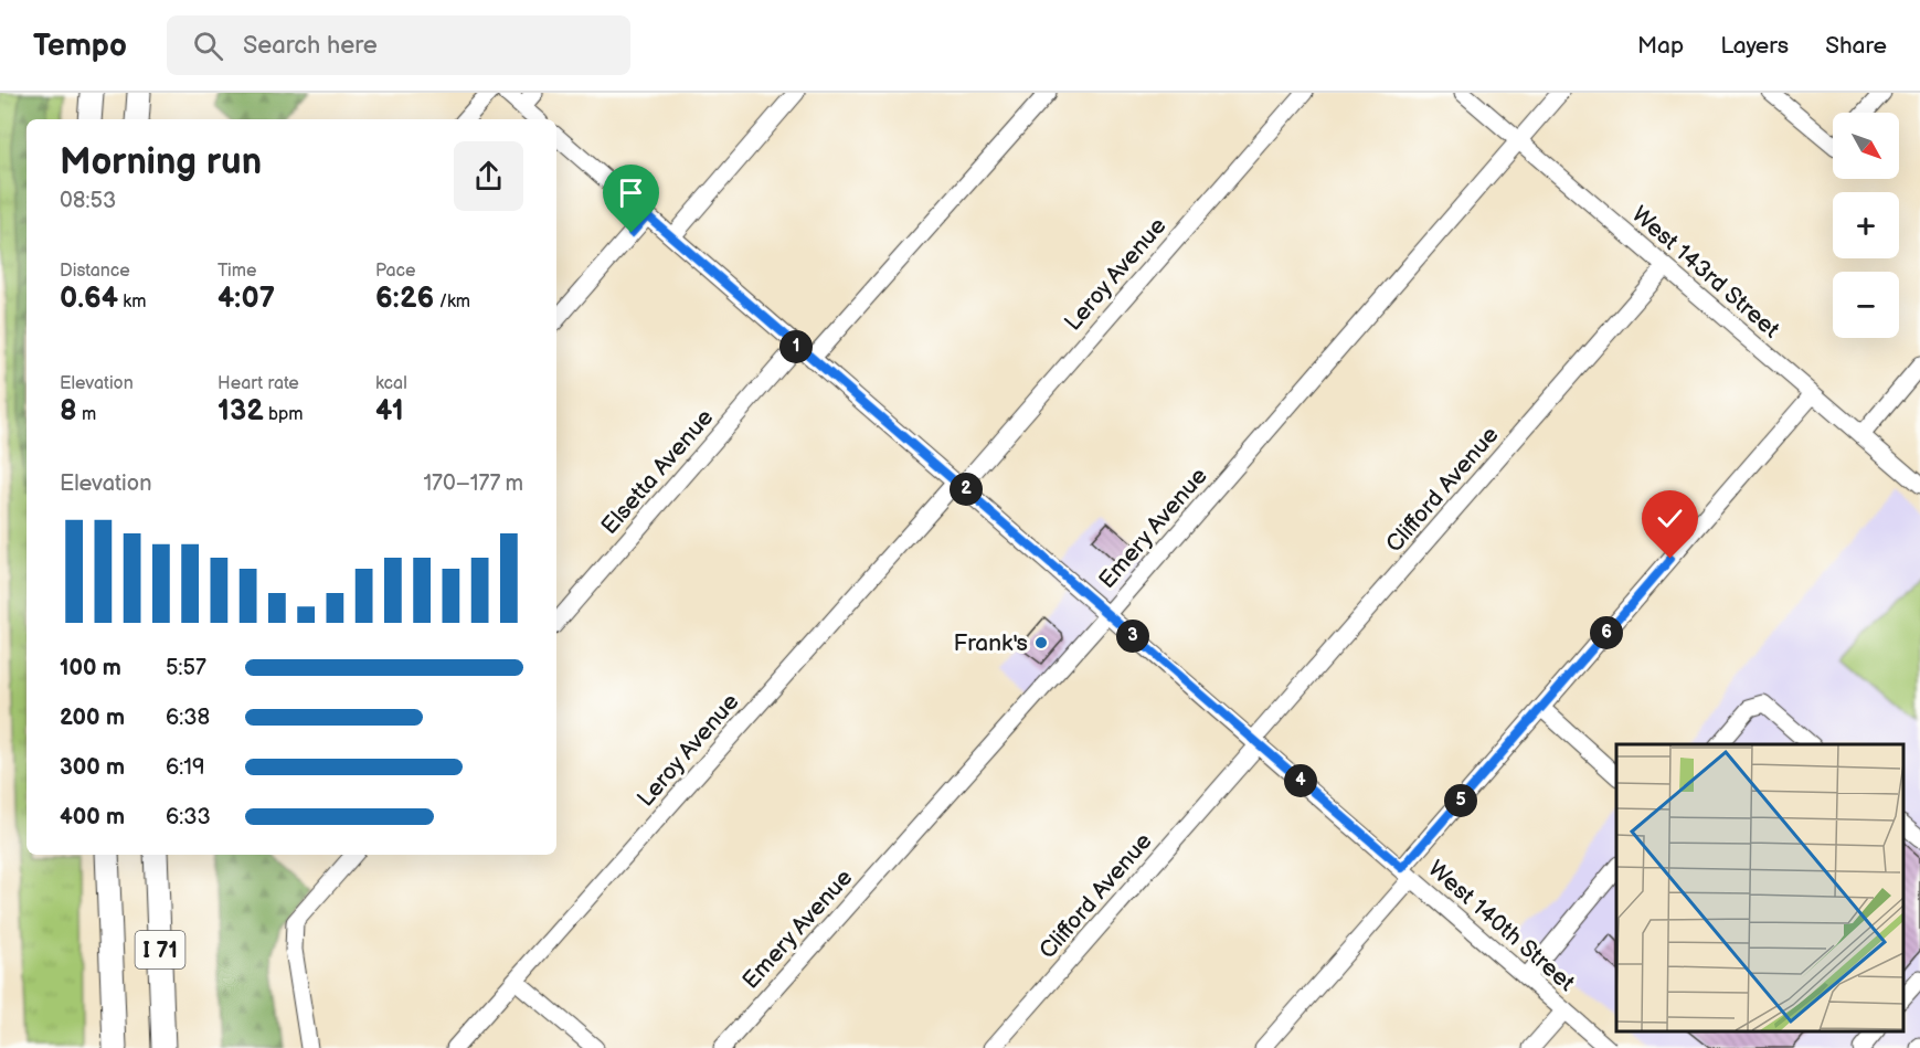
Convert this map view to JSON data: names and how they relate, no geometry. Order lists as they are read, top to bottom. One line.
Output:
{"streets":{"highway":["I 71"],"street":["West 143rd Street","Leroy Avenue","Elsetta Avenue","Clifford Avenue","Emery Avenue","West 140th Street"]},"crossings":[["West 143rd Street","Clifford Avenue"],["West 143rd Street","Emery Avenue"],["Leroy Avenue","West 140th Street"],["Elsetta Avenue","West 140th Street"],["Clifford Avenue","West 140th Street"],["Emery Avenue","West 140th Street"]],"places":["Frank's"],"north":"bottom right","page":{"header":"Tempo","search":"Search here","nav":["Map","Layers","Share"],"map_buttons":["+","−"],"heading":["Morning run","08:53"],"stats":[["Distance","0.64 km"],["Time","4:07"],["Pace","6:26 /km"],["Elevation","8 m"],["Heart rate","132 bpm"],["kcal","41"]],"pins":["1","2","6","3","4","5"],"chart":["Elevation","170–177 m"],"list":[{"name":"100 m","note":"5:57"},{"name":"200 m","note":"6:38"},{"name":"300 m","note":"6:19"},{"name":"400 m","note":"6:33"}]}}
